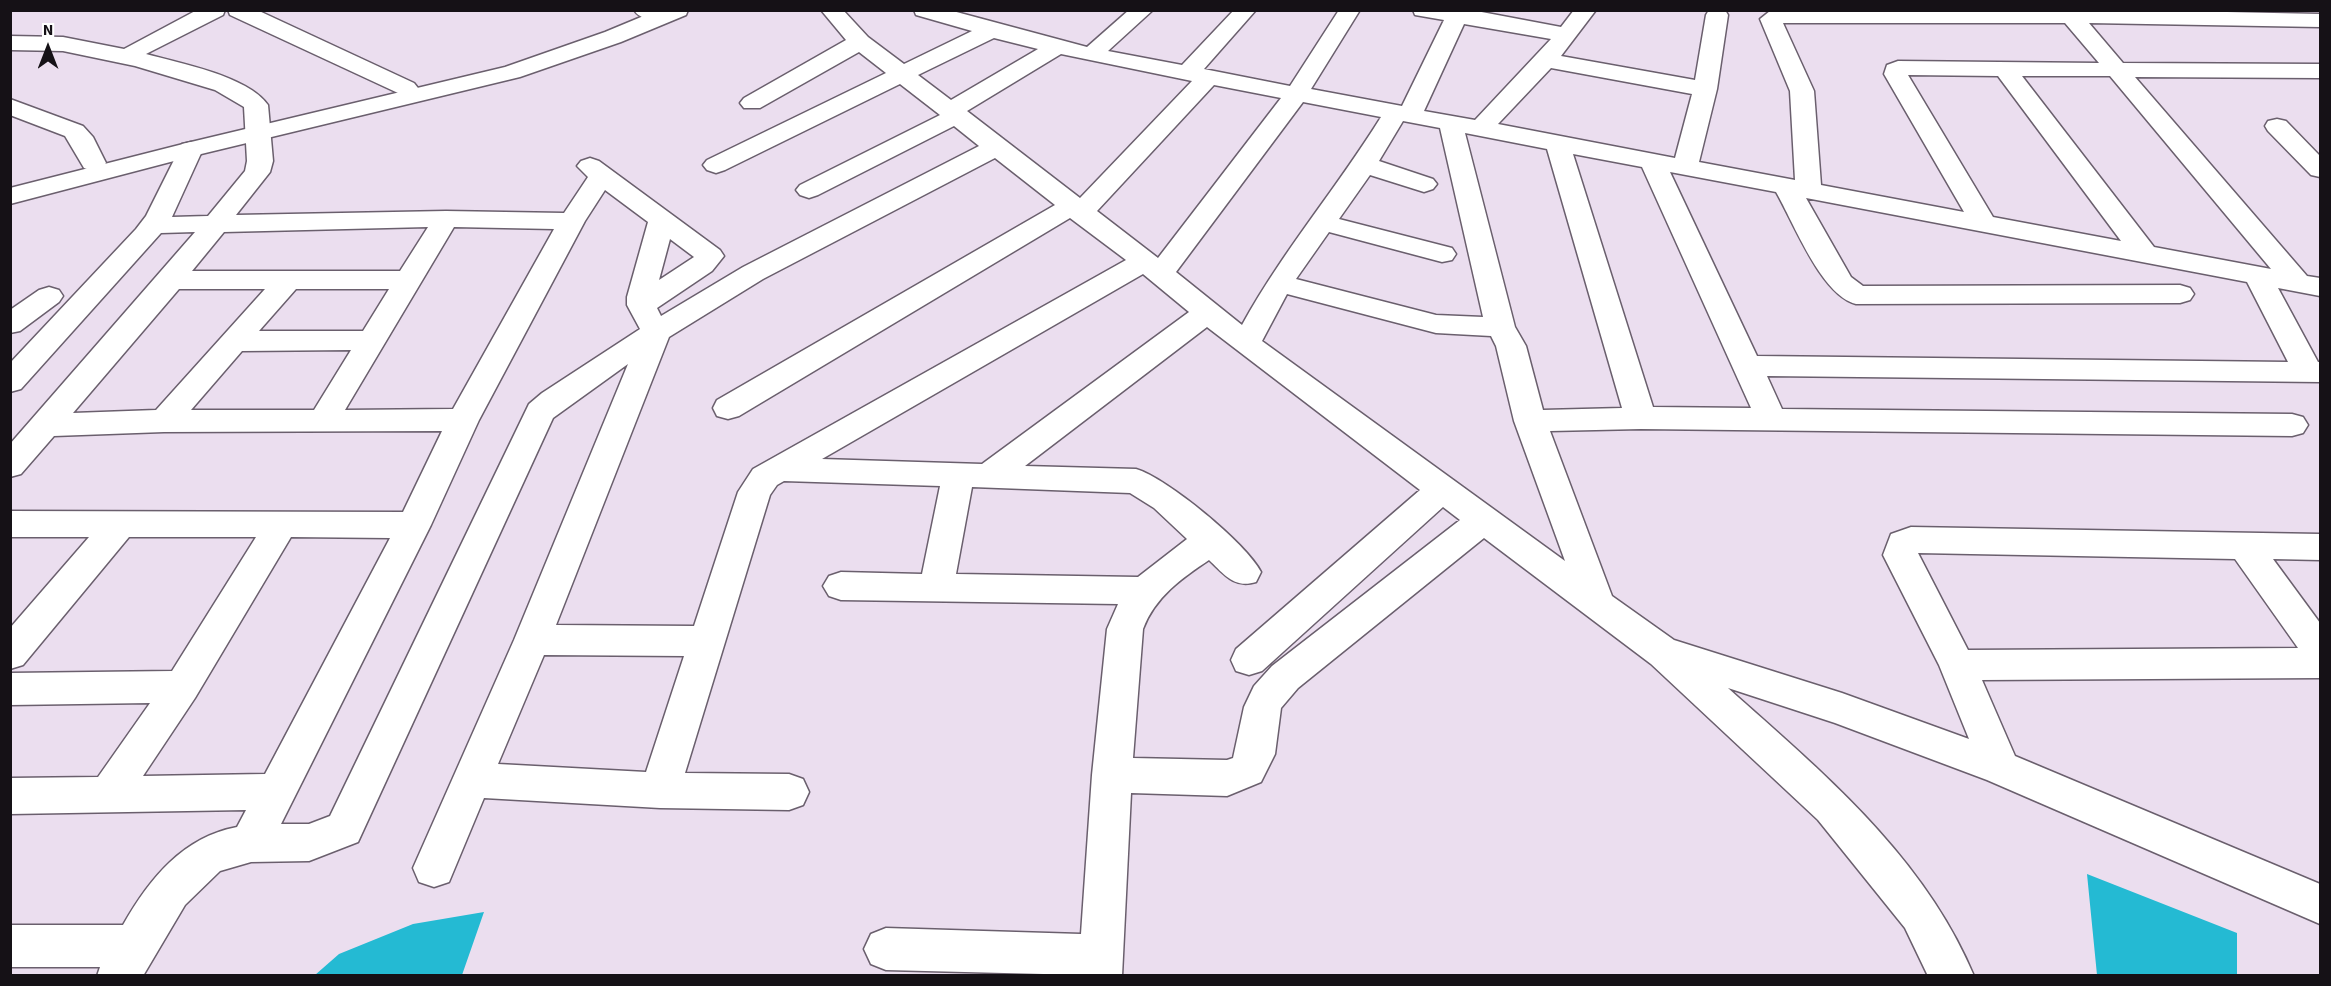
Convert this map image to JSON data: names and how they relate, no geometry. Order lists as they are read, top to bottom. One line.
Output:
{"north":"top"}
